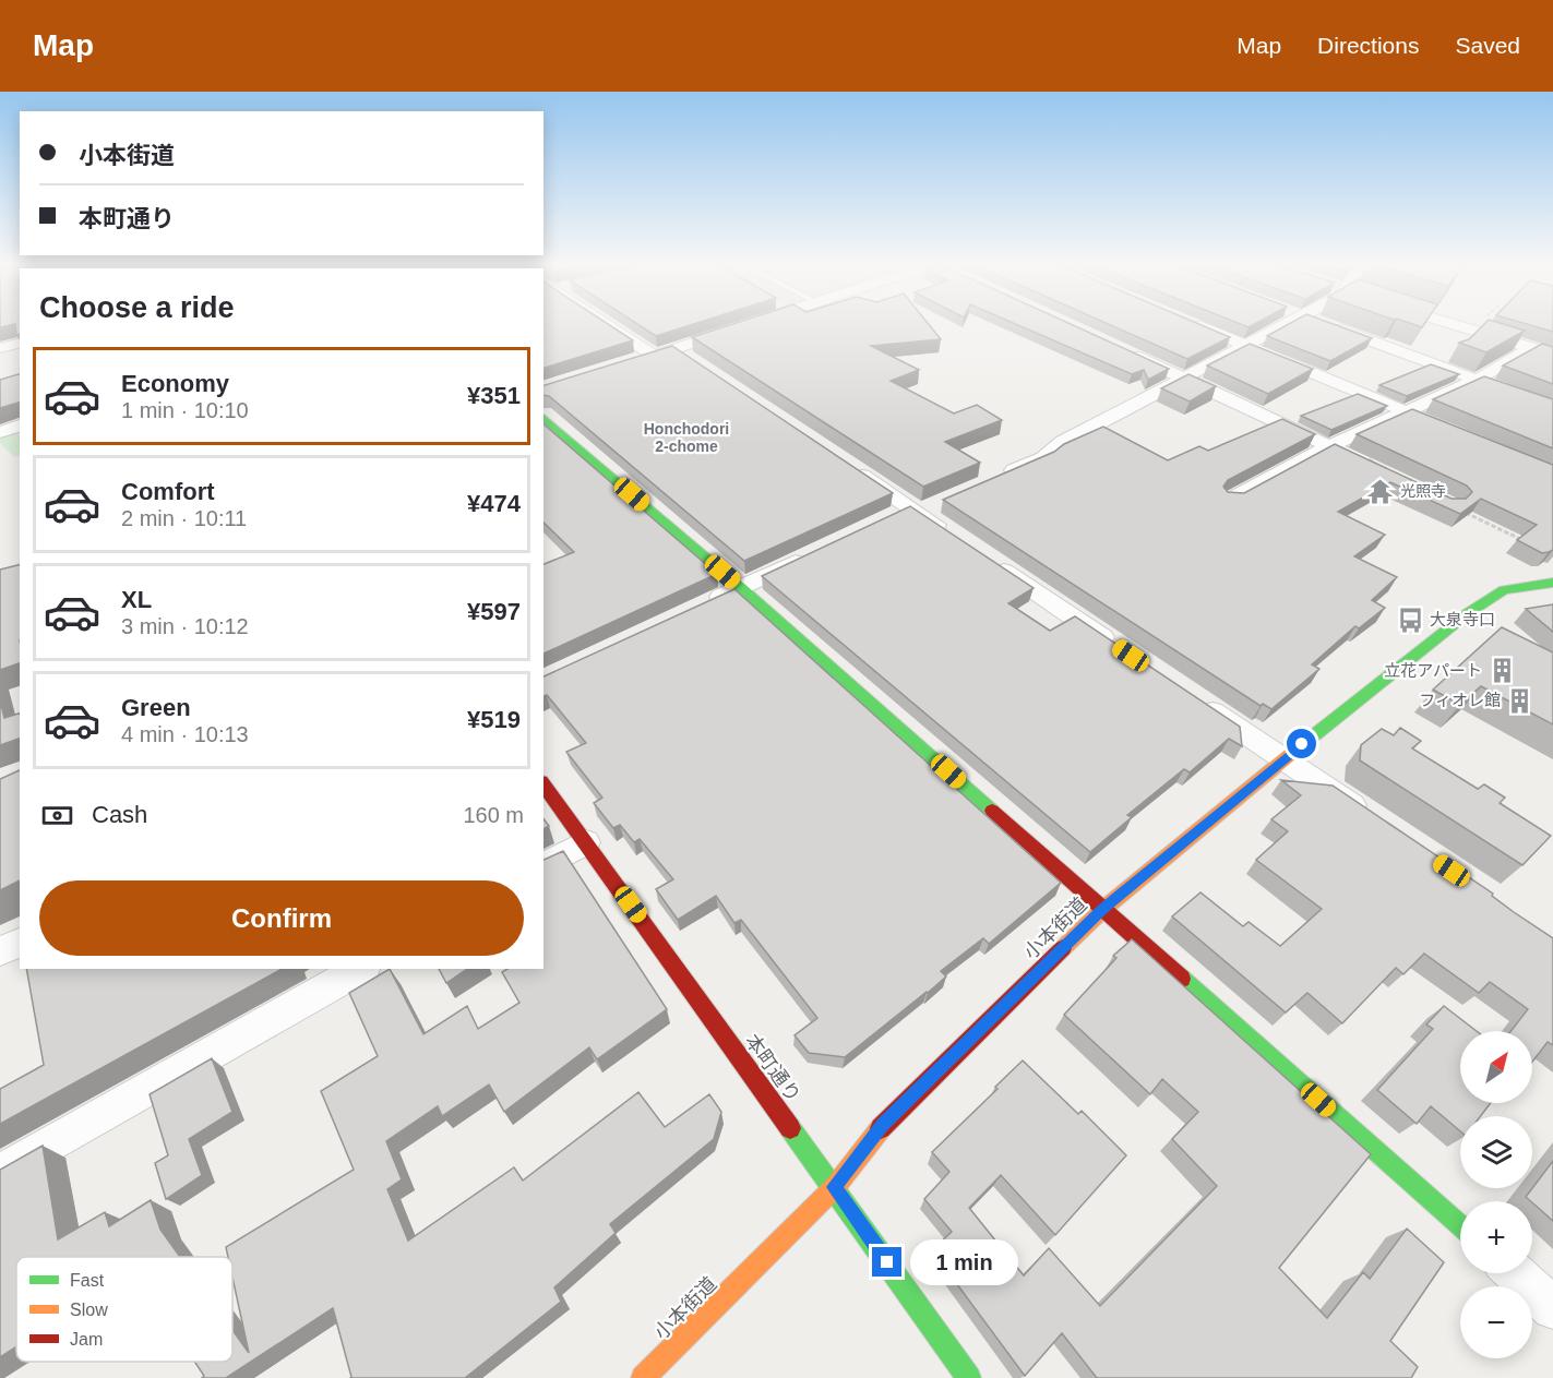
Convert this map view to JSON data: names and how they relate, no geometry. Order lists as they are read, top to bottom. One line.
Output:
{"streets":{"street":["小本街道","本町通り"]},"crossings":[["小本街道","本町通り"]],"districts":["Honchodori 2-chome"],"places":{"temple":["光照寺"],"bus stop":["大泉寺口"],"building":["立花アパート","フィオレ館"]},"legend":["Fast","Slow","Jam"],"north":"top right","page":{"header":"Map","nav":["Map","Directions","Saved"],"banner":["小本街道","本町通り"],"heading":"Choose a ride","list":[{"name":"Economy","note":"1 min · 10:10","value":"¥351"},{"name":"Comfort","note":"2 min · 10:11","value":"¥474"},{"name":"XL","note":"3 min · 10:12","value":"¥597"},{"name":"Green","note":"4 min · 10:13","value":"¥519"}],"pay":["Cash","160 m"],"buttons":"Confirm","map_buttons":["+","−"],"bubble":"1 min"}}
